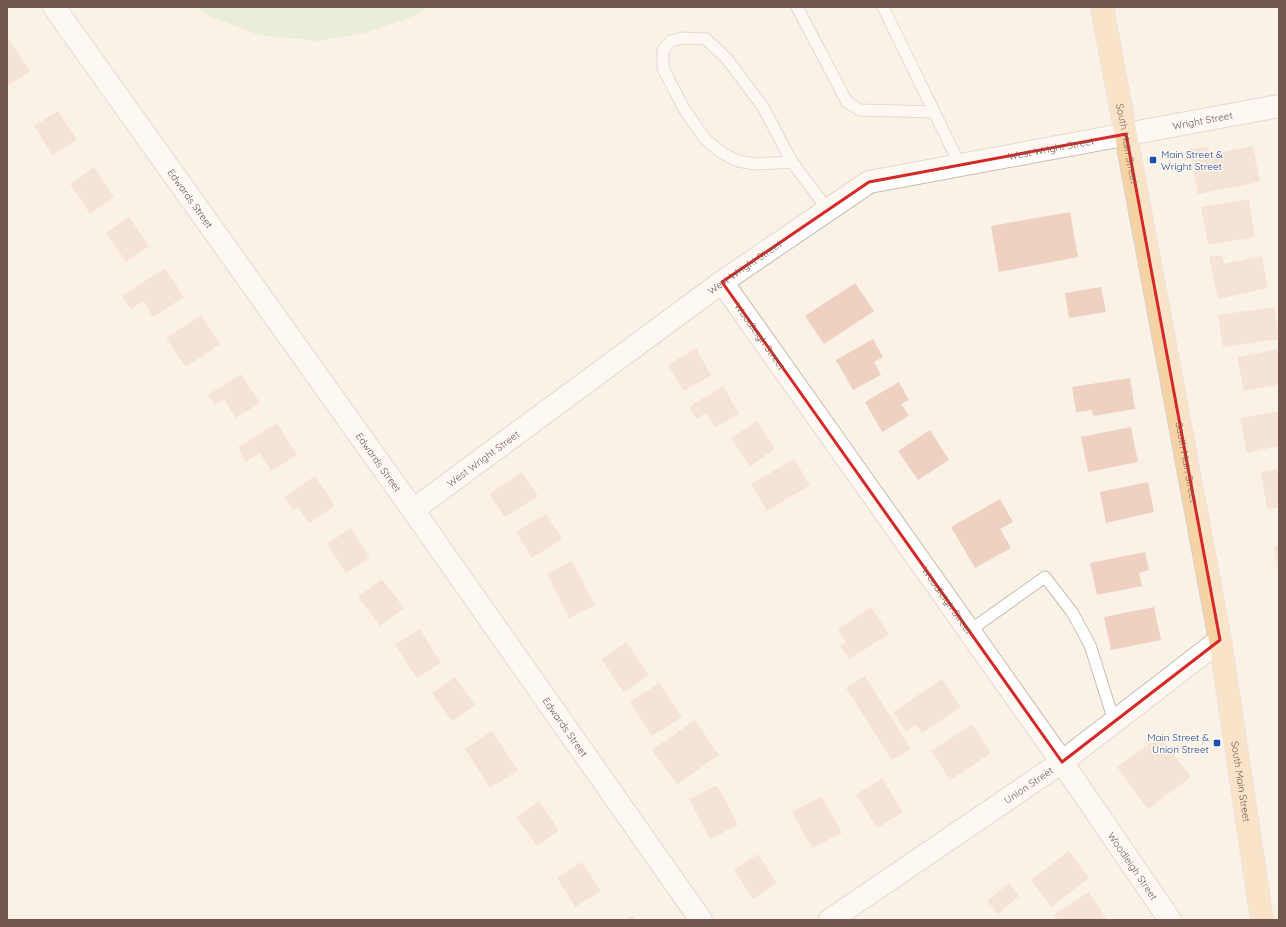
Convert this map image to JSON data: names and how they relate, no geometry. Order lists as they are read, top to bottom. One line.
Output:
{"streets":{"main road":["South Main Street"],"street":["Wright Street","West Wright Street","Edwards Street","Woodleigh Street","Union Street"]},"crossings":[["Wright Street","South Main Street"],["Wright Street","West Wright Street"],["South Main Street","West Wright Street"],["South Main Street","Union Street"],["West Wright Street","Edwards Street"],["West Wright Street","Woodleigh Street"],["Woodleigh Street","Union Street"]],"places":{"transit":["Main Street & Wright Street","Main Street & Union Street"]}}
